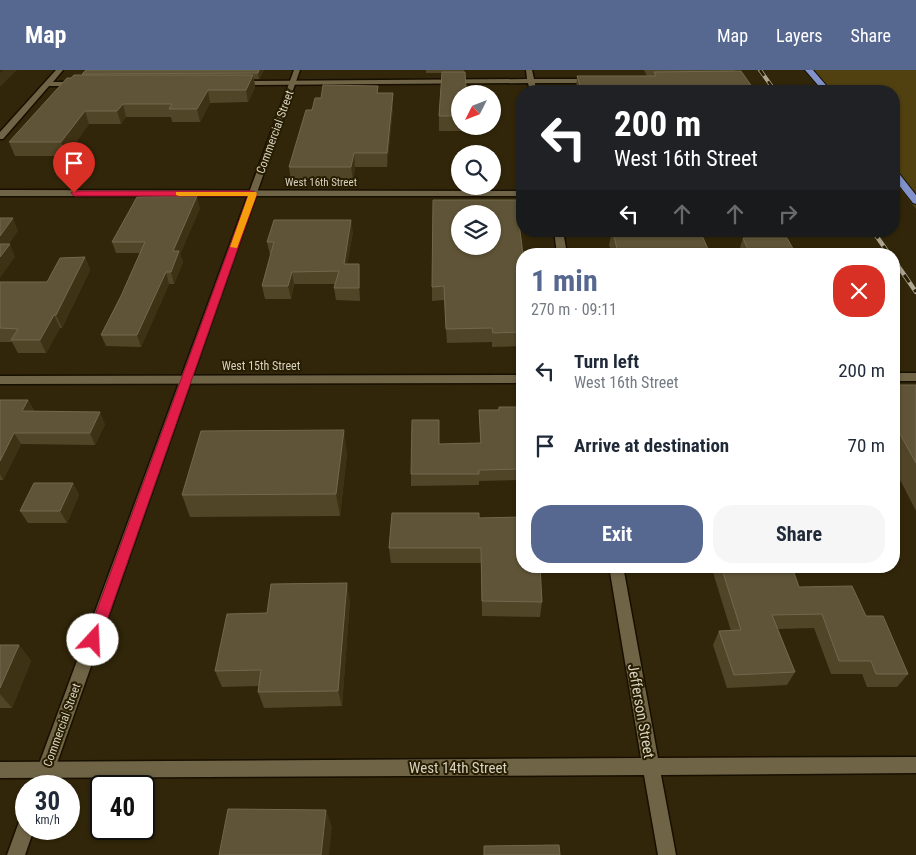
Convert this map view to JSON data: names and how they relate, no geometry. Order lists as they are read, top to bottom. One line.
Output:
{"streets":{"street":["Commercial Street","West 16th Street","West 15th Street","Jefferson Street","West 14th Street"]},"crossings":[["Commercial Street","West 16th Street"],["Commercial Street","West 15th Street"],["Jefferson Street","West 14th Street"]],"north":"bottom left","page":{"header":"Map","nav":["Map","Layers","Share"],"turn":["200 m","West 16th Street"],"heading":["1 min","270 m · 09:11"],"list":[{"name":"Turn left","note":"West 16th Street","value":"200 m"},{"name":"Arrive at destination","value":"70 m"}],"buttons":["Exit","Share"],"speed":"30 km/h","limit":"40"}}
